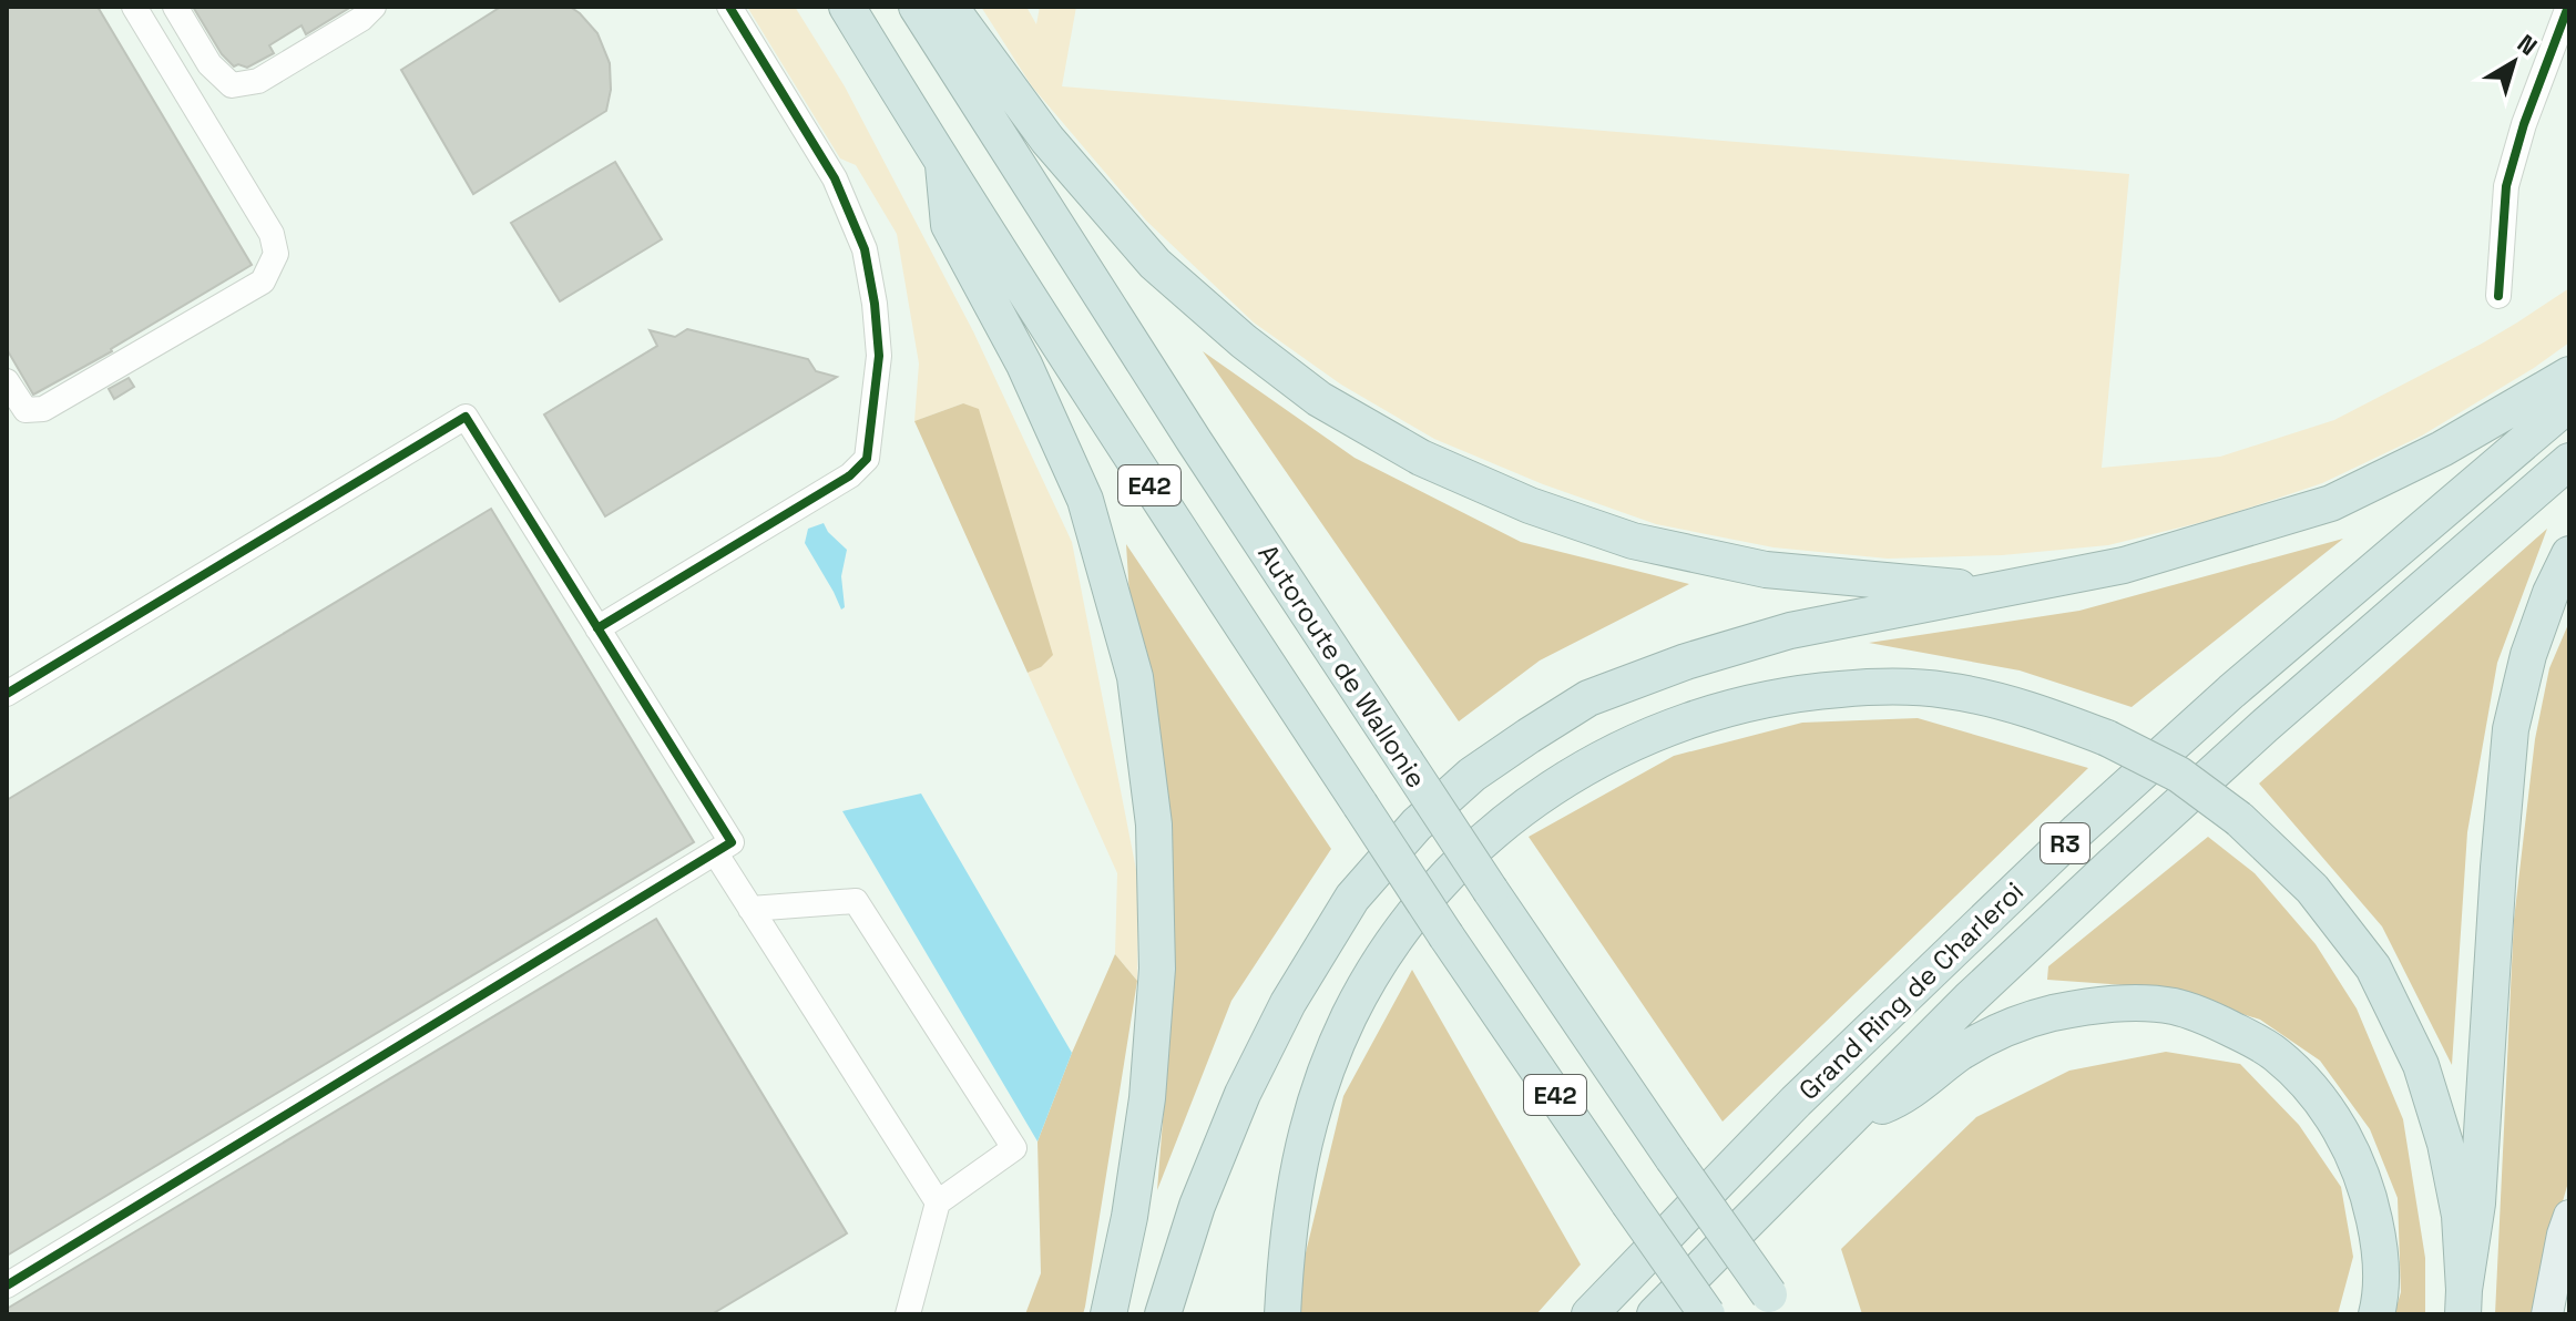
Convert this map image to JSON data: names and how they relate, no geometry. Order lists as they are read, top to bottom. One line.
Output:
{"streets":{"highway":["E42","Autoroute de Wallonie","R3","Grand Ring de Charleroi"]},"north":"top right"}
